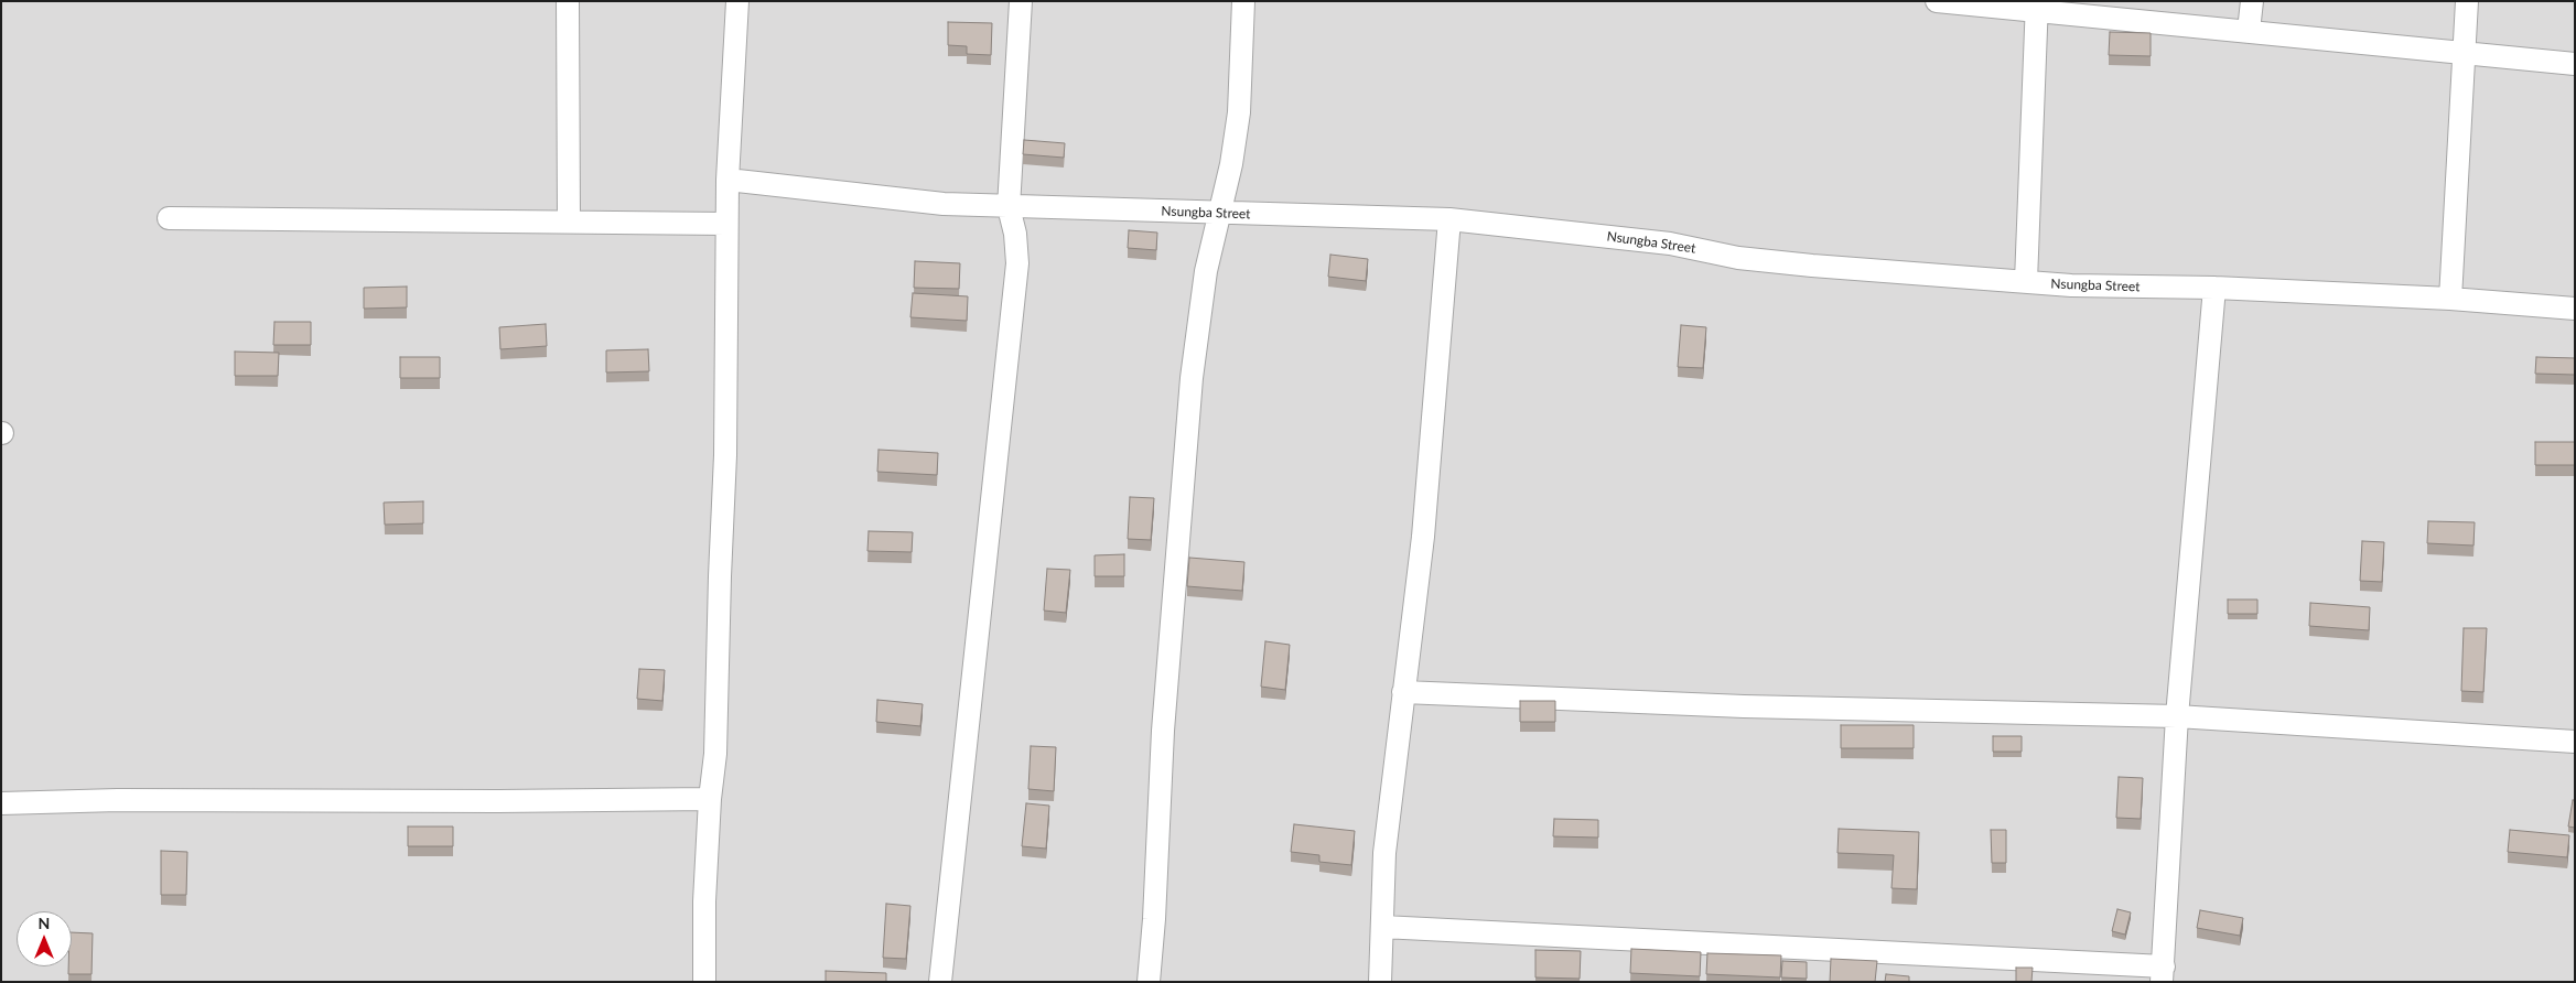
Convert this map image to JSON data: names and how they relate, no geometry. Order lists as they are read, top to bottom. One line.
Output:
{"streets":{"street":["Nsungba Street"]},"north":"top"}
